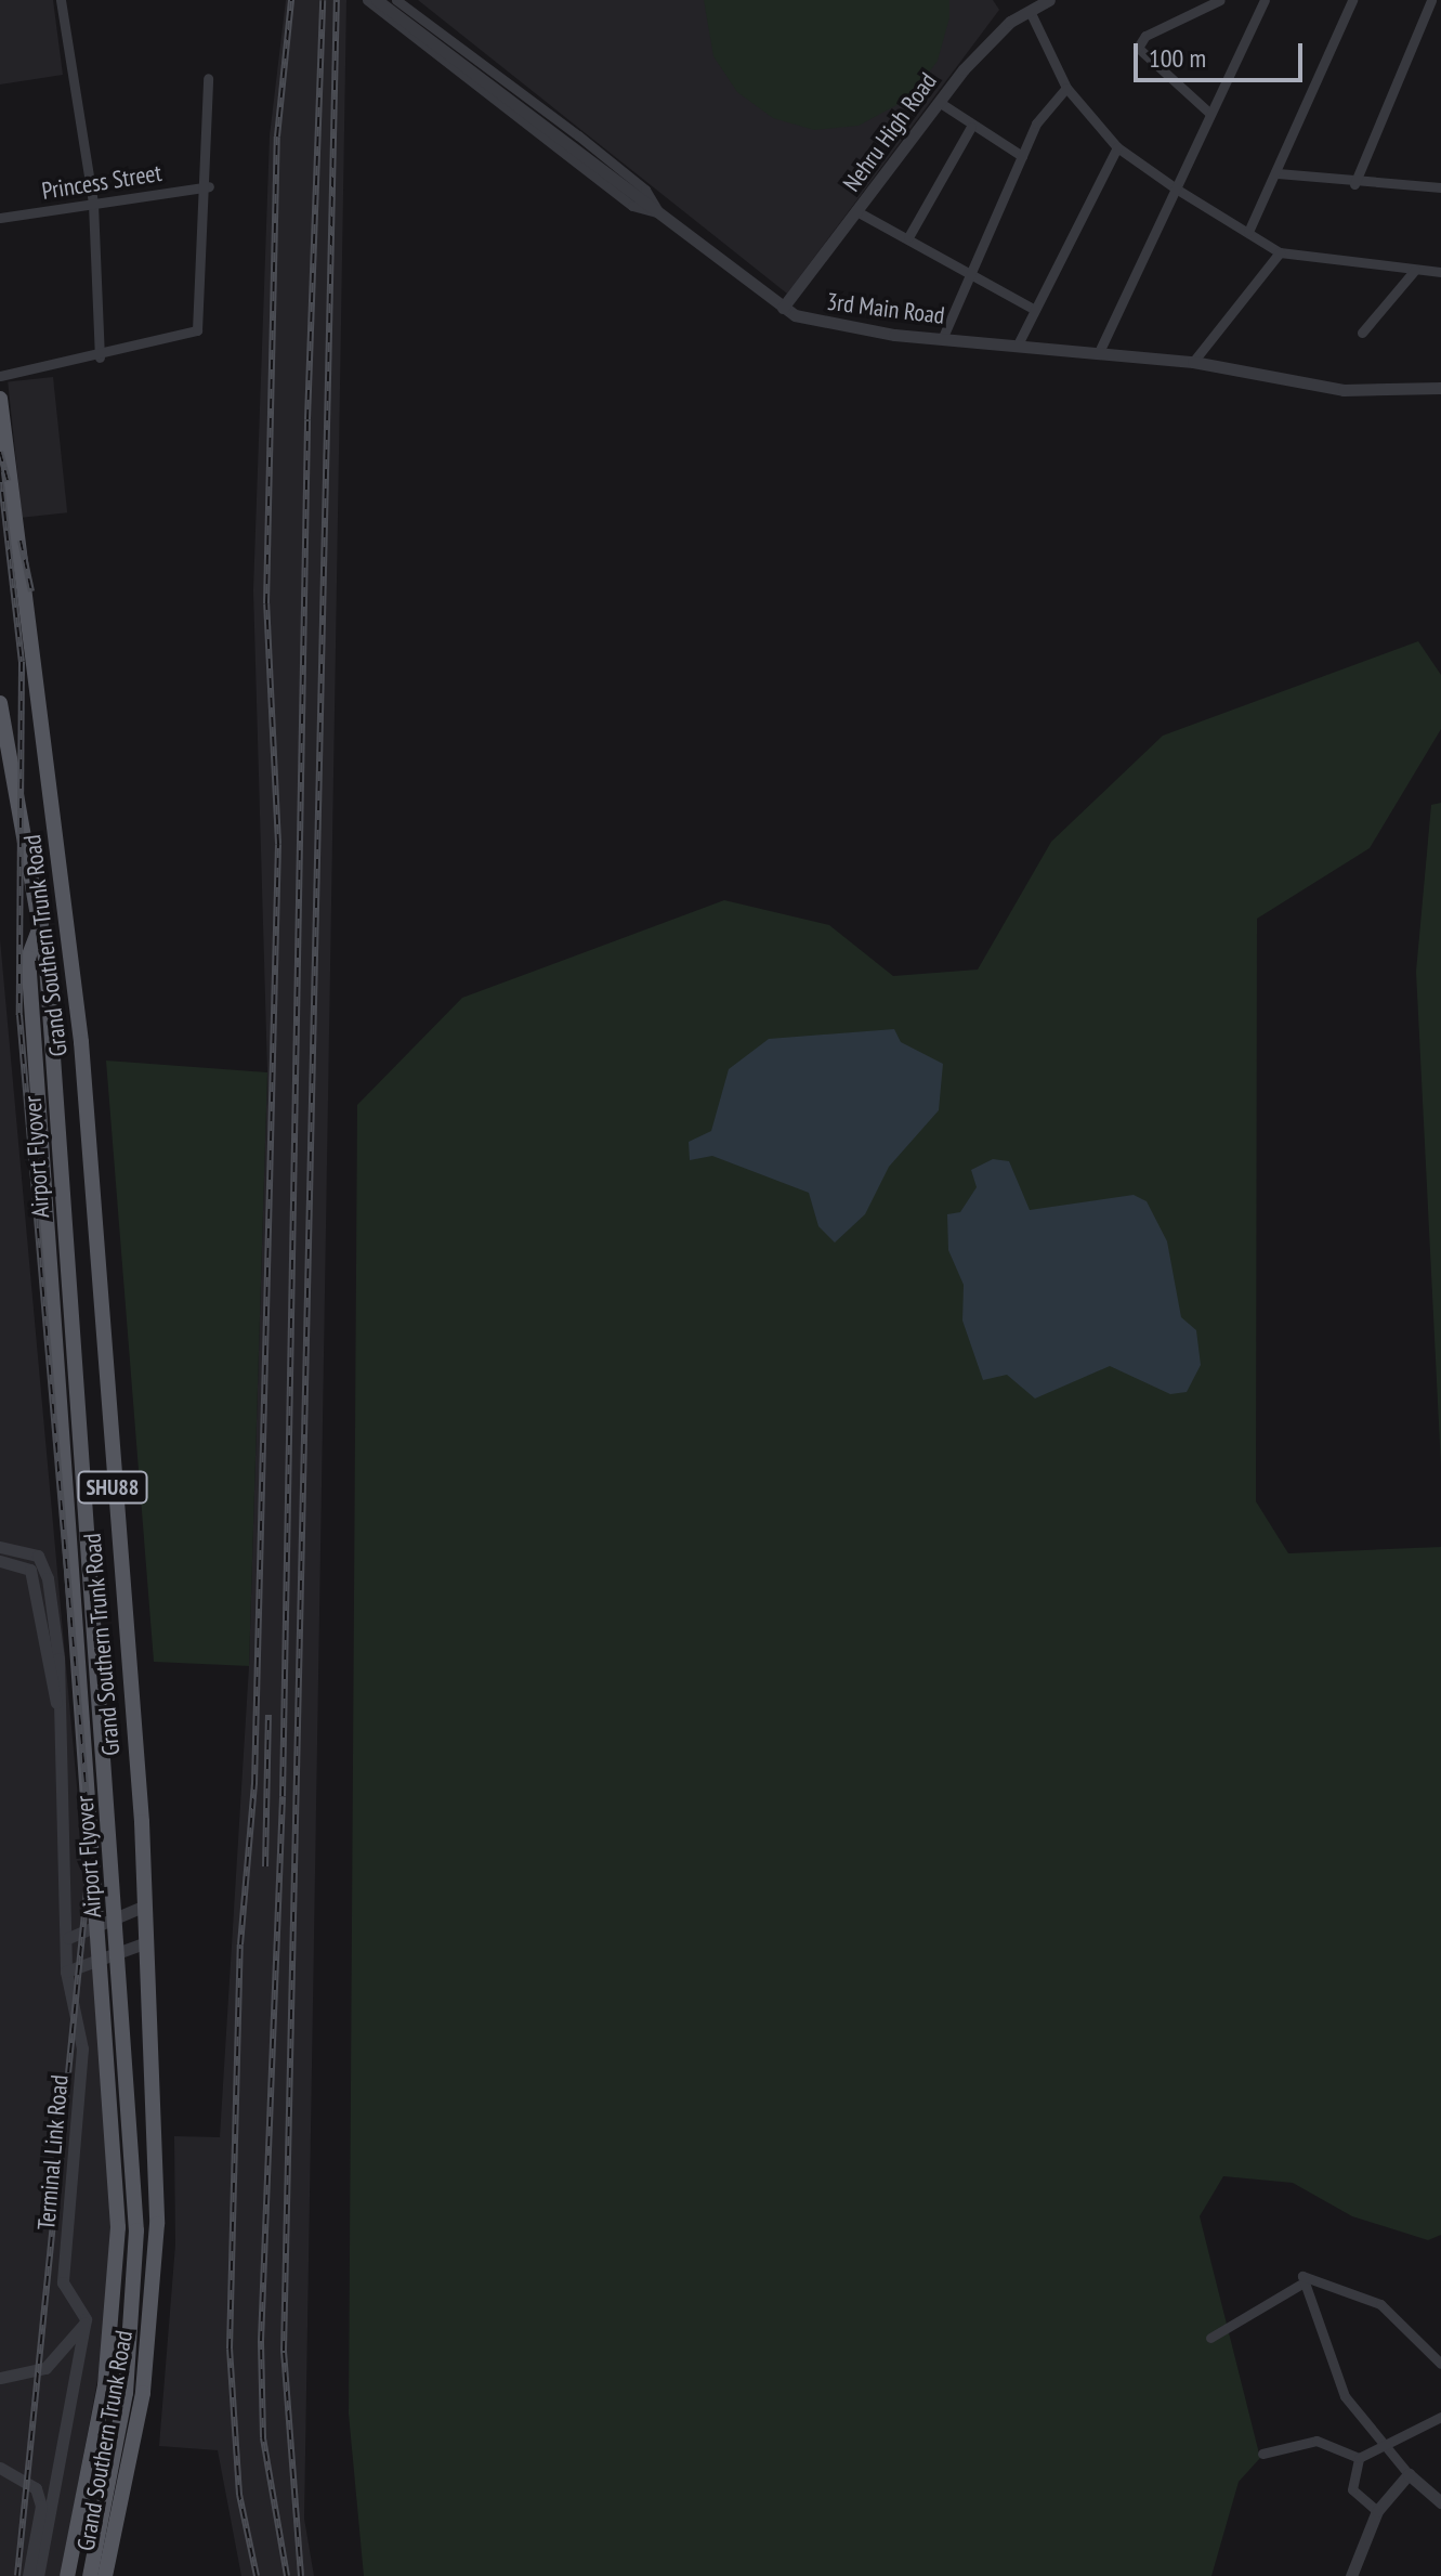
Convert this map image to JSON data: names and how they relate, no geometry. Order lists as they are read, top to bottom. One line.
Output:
{"streets":{"main road":["Grand Southern Trunk Road","Airport Flyover","SHU88"],"street":["Nehru High Road","Princess Street","3rd Main Road","Terminal Link Road"]},"crossings":[["Nehru High Road","3rd Main Road"],["Grand Southern Trunk Road","Airport Flyover"]],"scale_bar":"100 m"}
